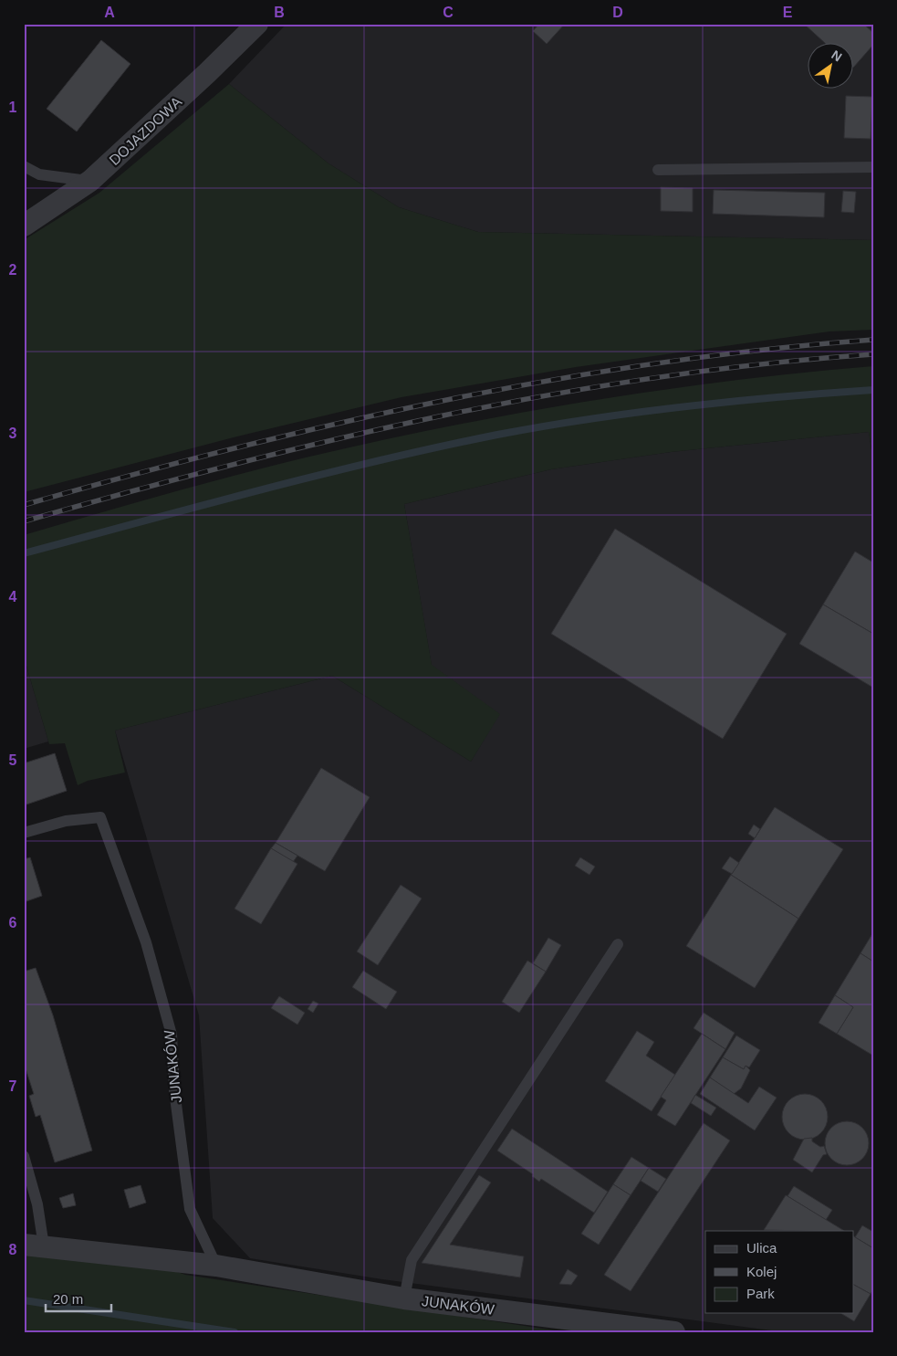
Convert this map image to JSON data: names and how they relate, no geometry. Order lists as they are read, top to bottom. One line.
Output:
{"streets":{"street":["DOJAZDOWA","JUNAKÓW"]},"legend":["Ulica","Kolej","Park"],"scale_bar":"20 m","north":"top right","grid":{"columns":["A","B","C","D","E"],"rows":["1","2","3","4","5","6","7","8"]}}
